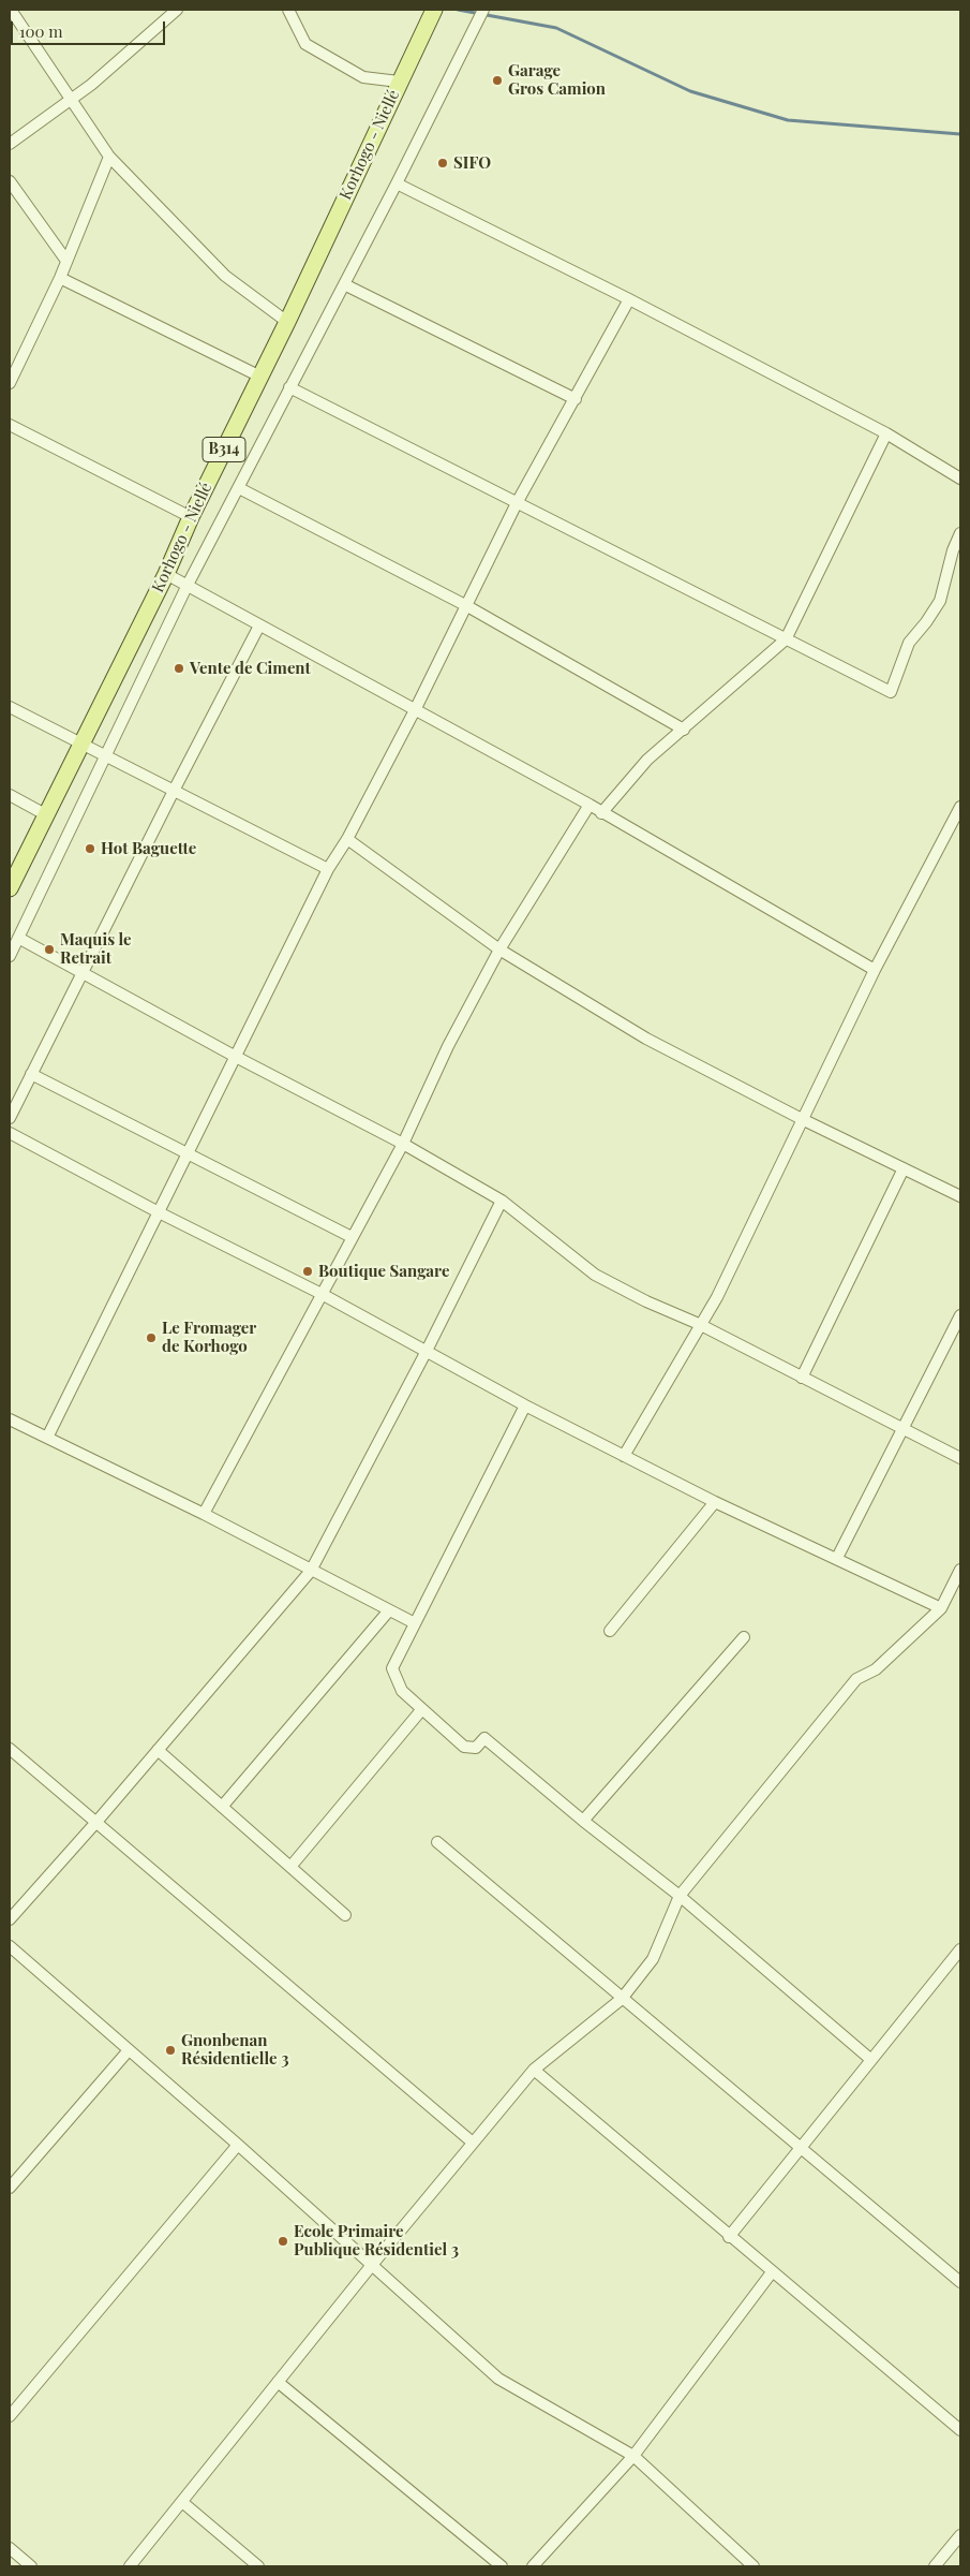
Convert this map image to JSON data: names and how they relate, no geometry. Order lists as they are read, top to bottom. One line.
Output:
{"streets":{"main road":["Korhogo - Niellé","B314"]},"places":["Garage Gros Camion","SIFO","Vente de Ciment","Hot Baguette","Maquis le Retrait","Boutique Sangare","Le Fromager de Korhogo","Gnonbenan Résidentielle 3","Ecole Primaire Publique Résidentiel 3"],"scale_bar":"100 m"}
